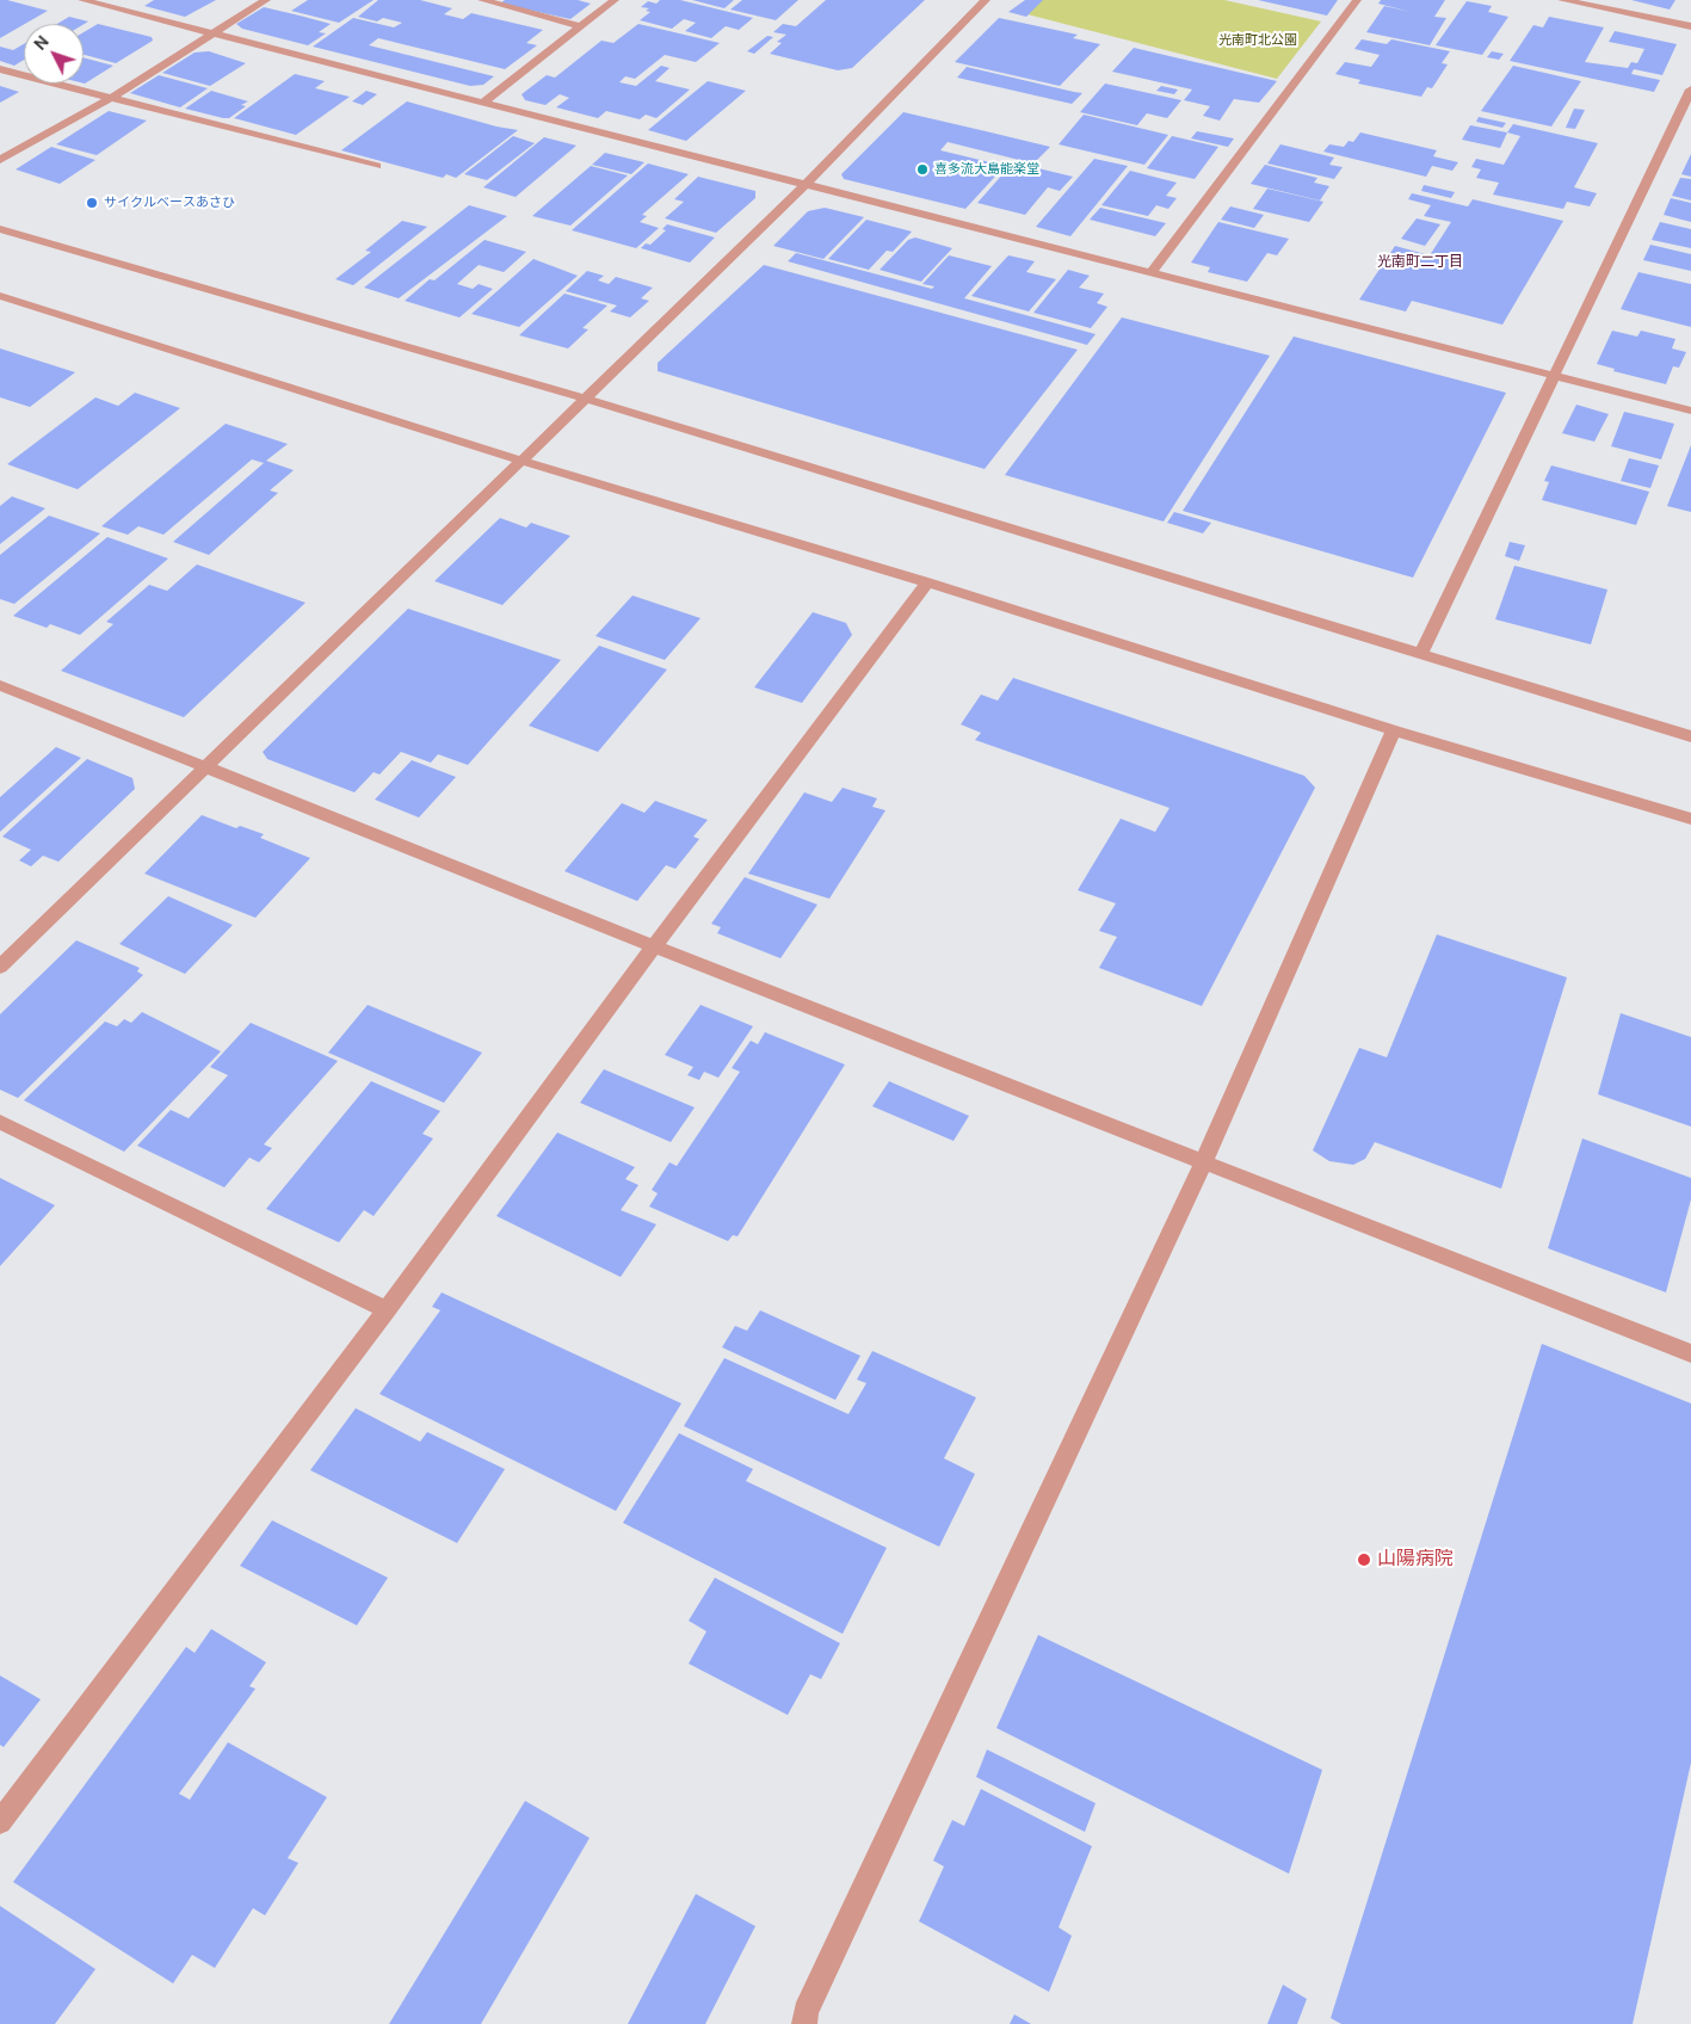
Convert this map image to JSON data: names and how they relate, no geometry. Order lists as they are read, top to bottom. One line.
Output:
{"districts":["光南町二丁目"],"parks":["光南町北公園"],"places":["喜多流大島能楽堂","サイクルベースあさひ","山陽病院"],"north":"top left"}
